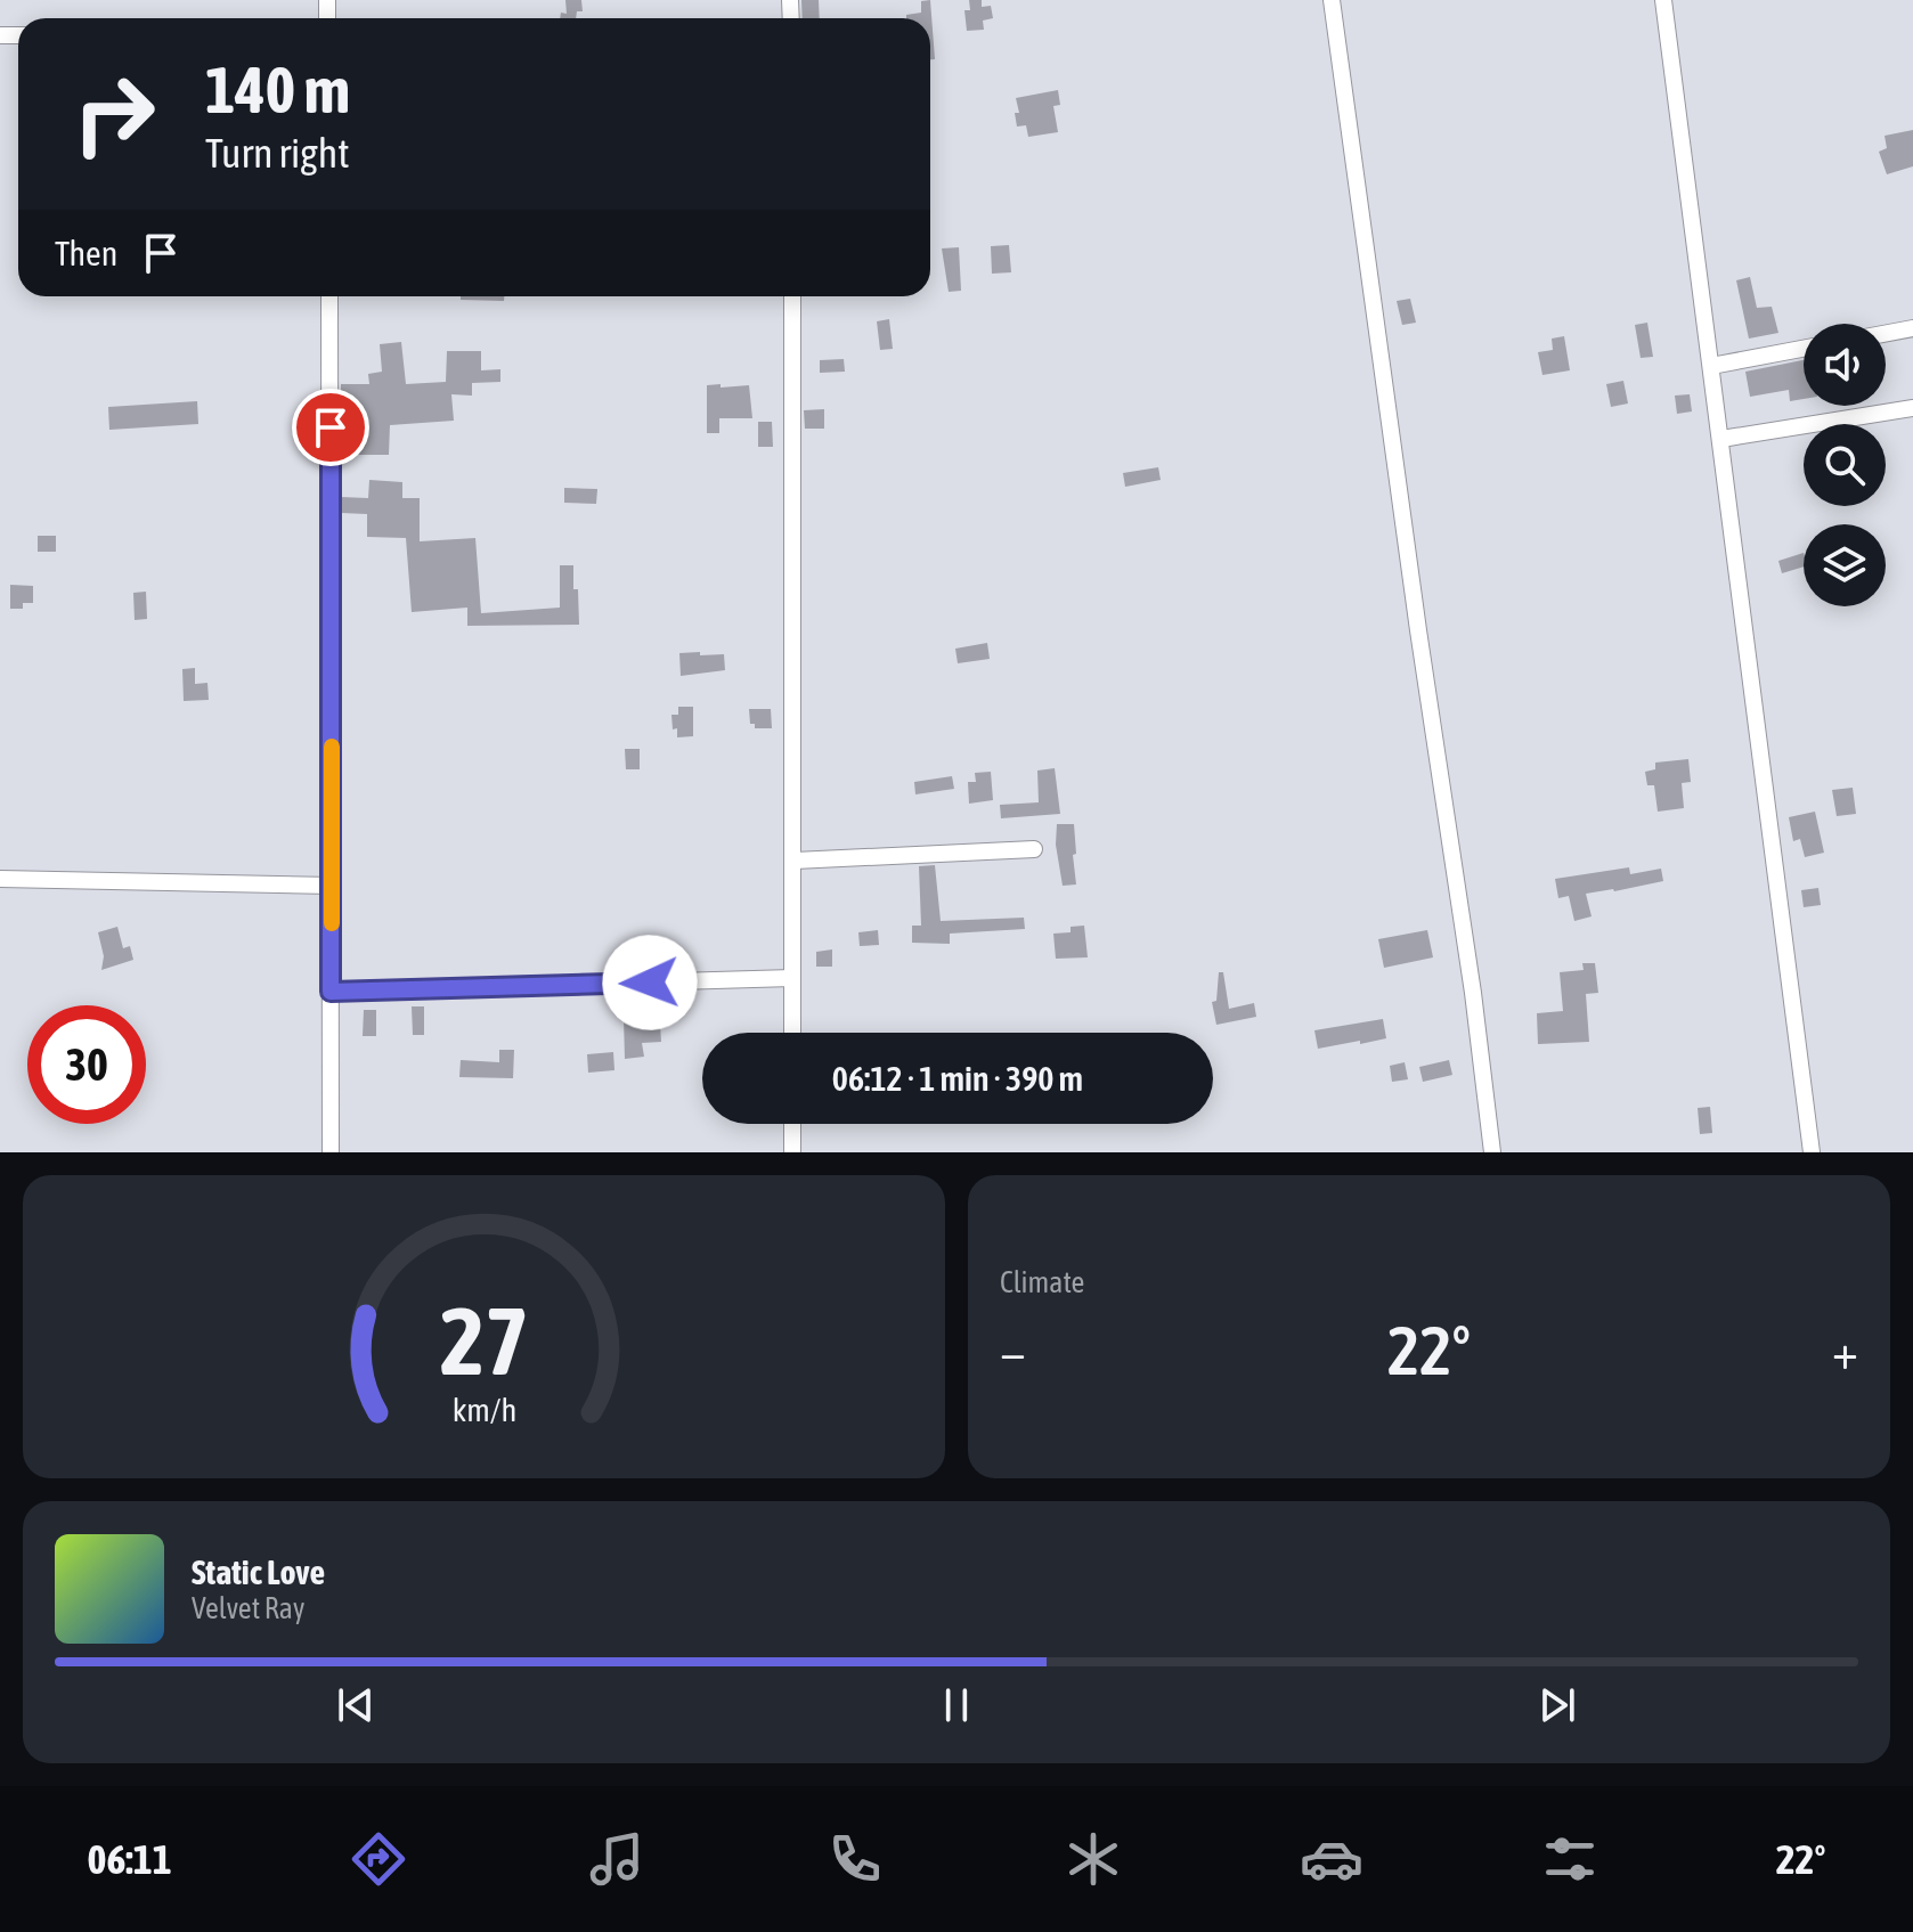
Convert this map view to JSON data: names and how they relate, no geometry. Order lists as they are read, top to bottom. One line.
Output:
{"page":{"turn":["140 m","Turn right"],"then":"Then","limit":"30","trip":"06:12 · 1 min · 390 m","tile":"Climate","heat":["−","22°","+"],"song":["Static Love","Velvet Ray"],"tabs":["06:11","22°"],"gauge":["27","km/h"]}}
